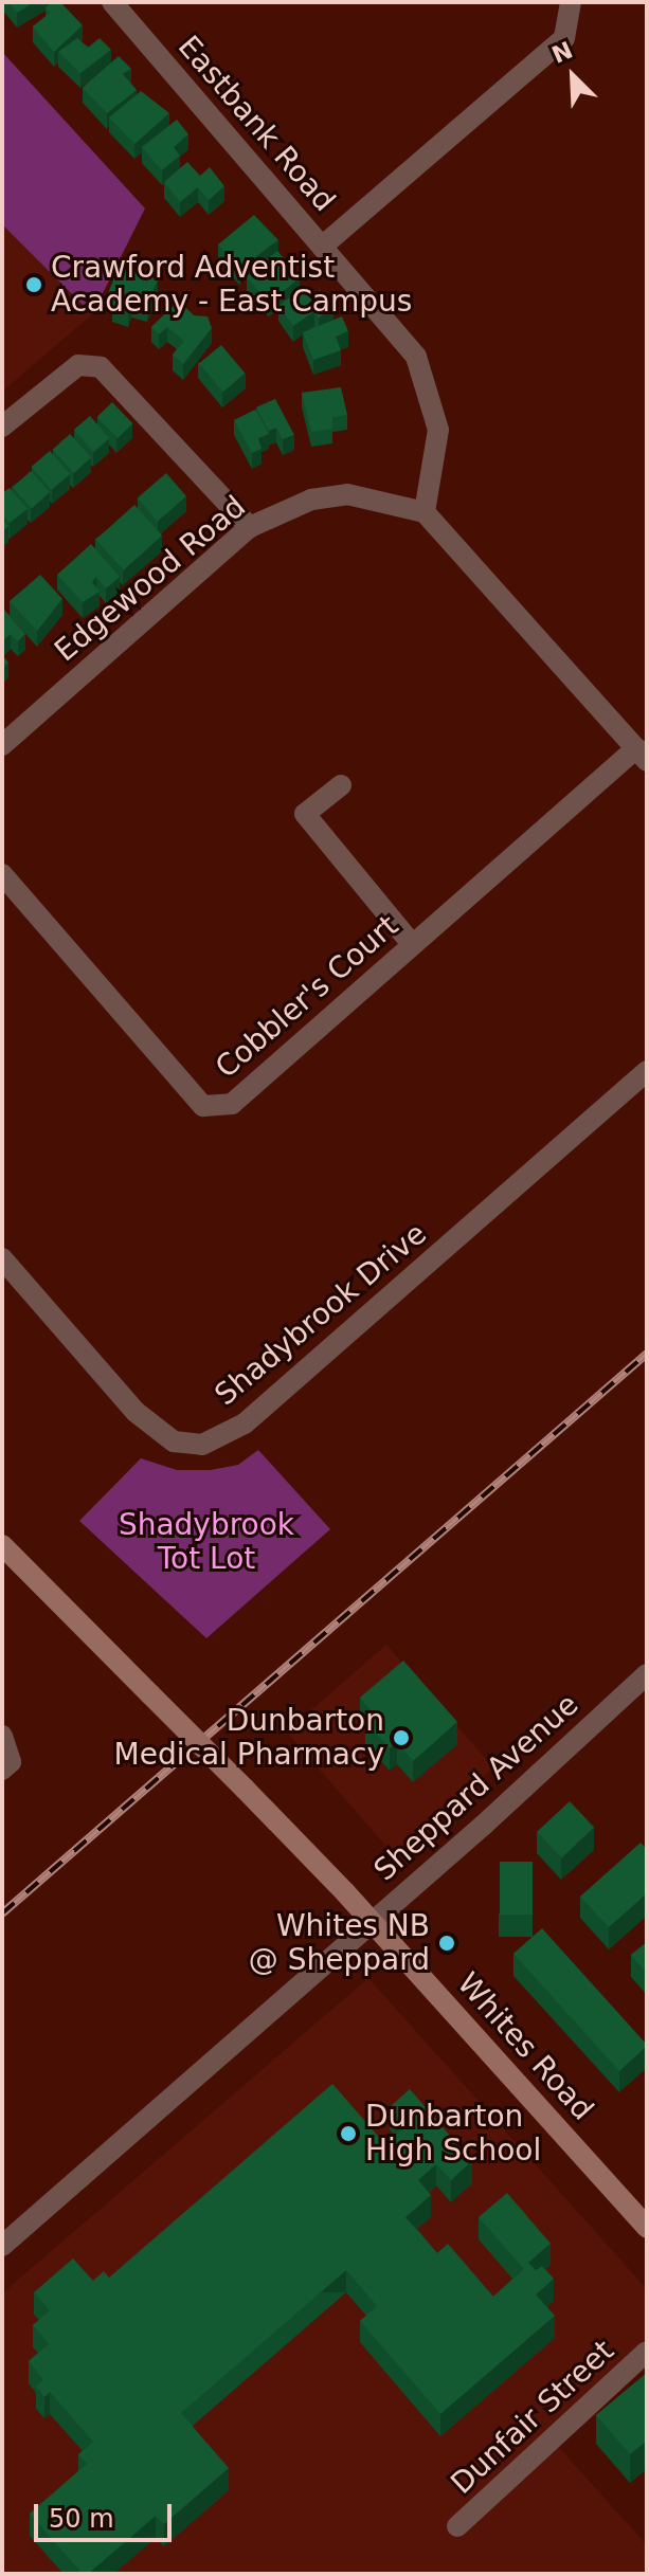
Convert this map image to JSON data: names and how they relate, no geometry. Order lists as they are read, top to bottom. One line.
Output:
{"streets":{"main road":["Whites Road"],"street":["Eastbank Road","Edgewood Road","Cobbler's Court","Shadybrook Drive","Sheppard Avenue","Dunfair Street"]},"crossings":[["Eastbank Road","Edgewood Road"],["Sheppard Avenue","Whites Road"]],"parks":["Shadybrook Tot Lot"],"places":["Crawford Adventist Academy - East Campus","Dunbarton Medical Pharmacy","Whites NB @ Sheppard","Dunbarton High School"],"scale_bar":"50 m","north":"top left"}
